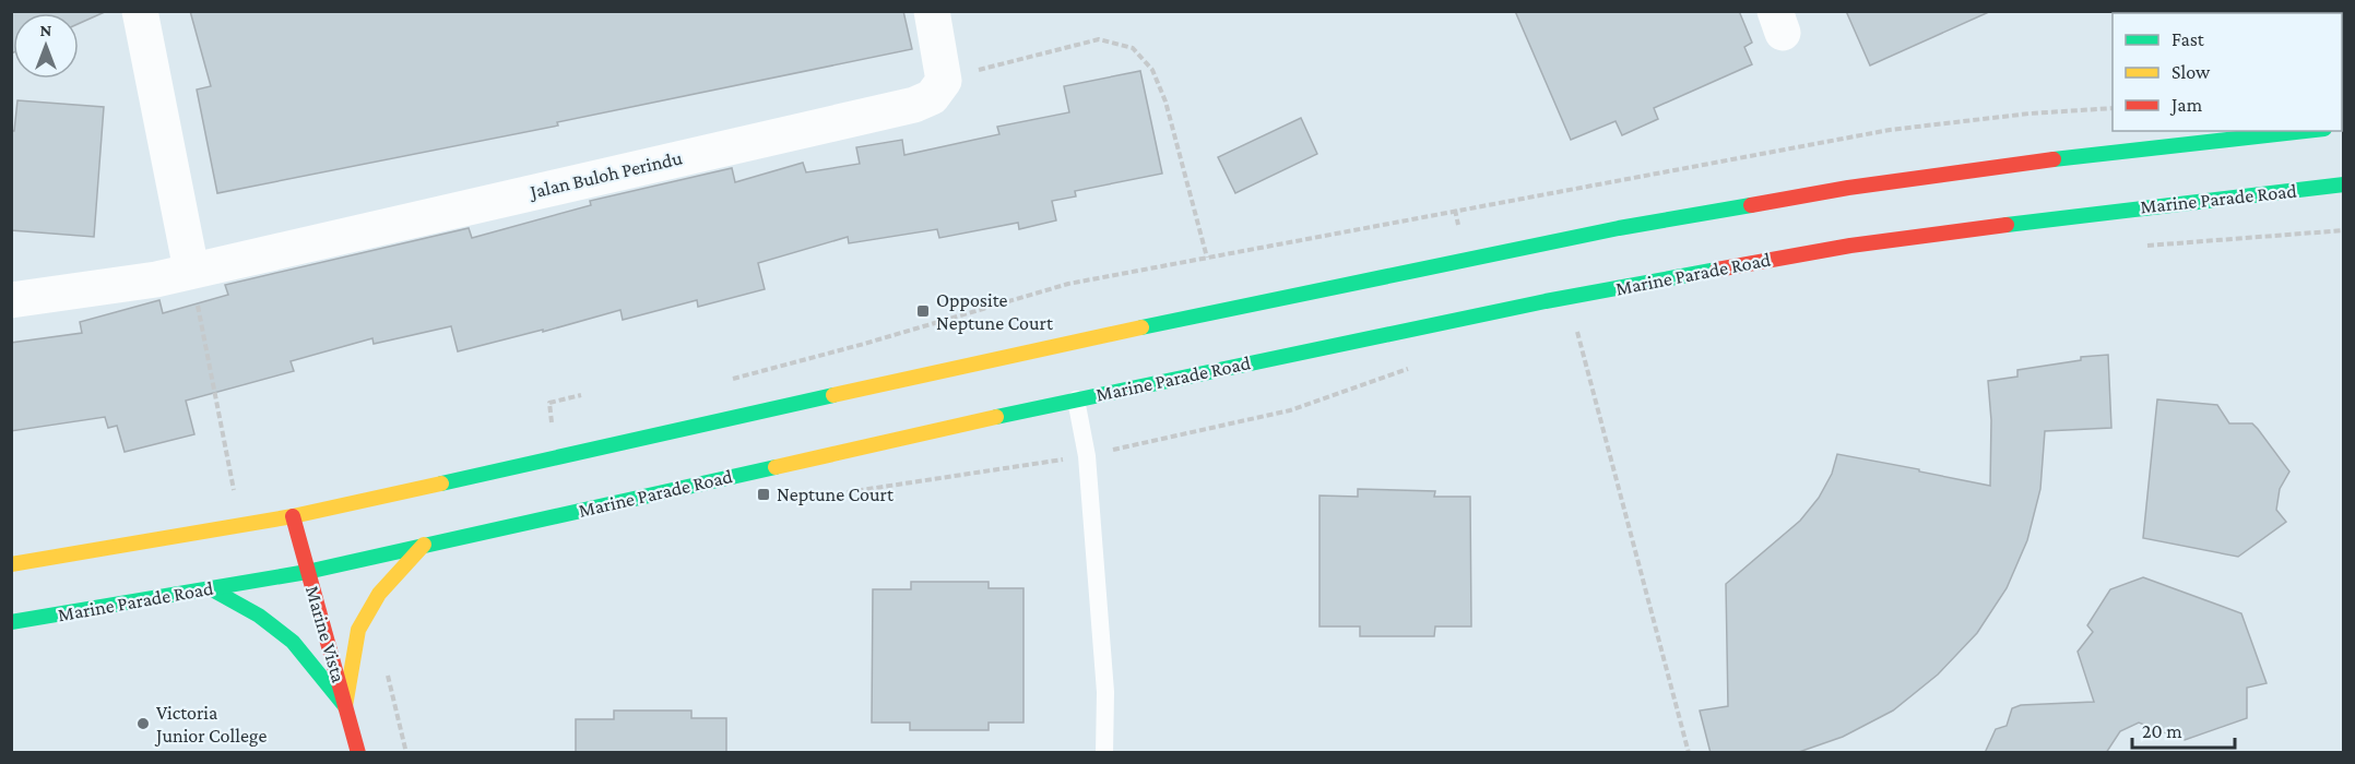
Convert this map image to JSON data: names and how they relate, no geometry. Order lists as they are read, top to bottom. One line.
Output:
{"streets":{"main road":["Marine Parade Road","Marine Vista"],"street":["Jalan Buloh Perindu"]},"crossings":[["Marine Parade Road","Marine Vista"]],"places":{"transit":["Opposite Neptune Court","Neptune Court"],"other":["Victoria Junior College"]},"legend":["Fast","Slow","Jam"],"scale_bar":"20 m","north":"top"}
